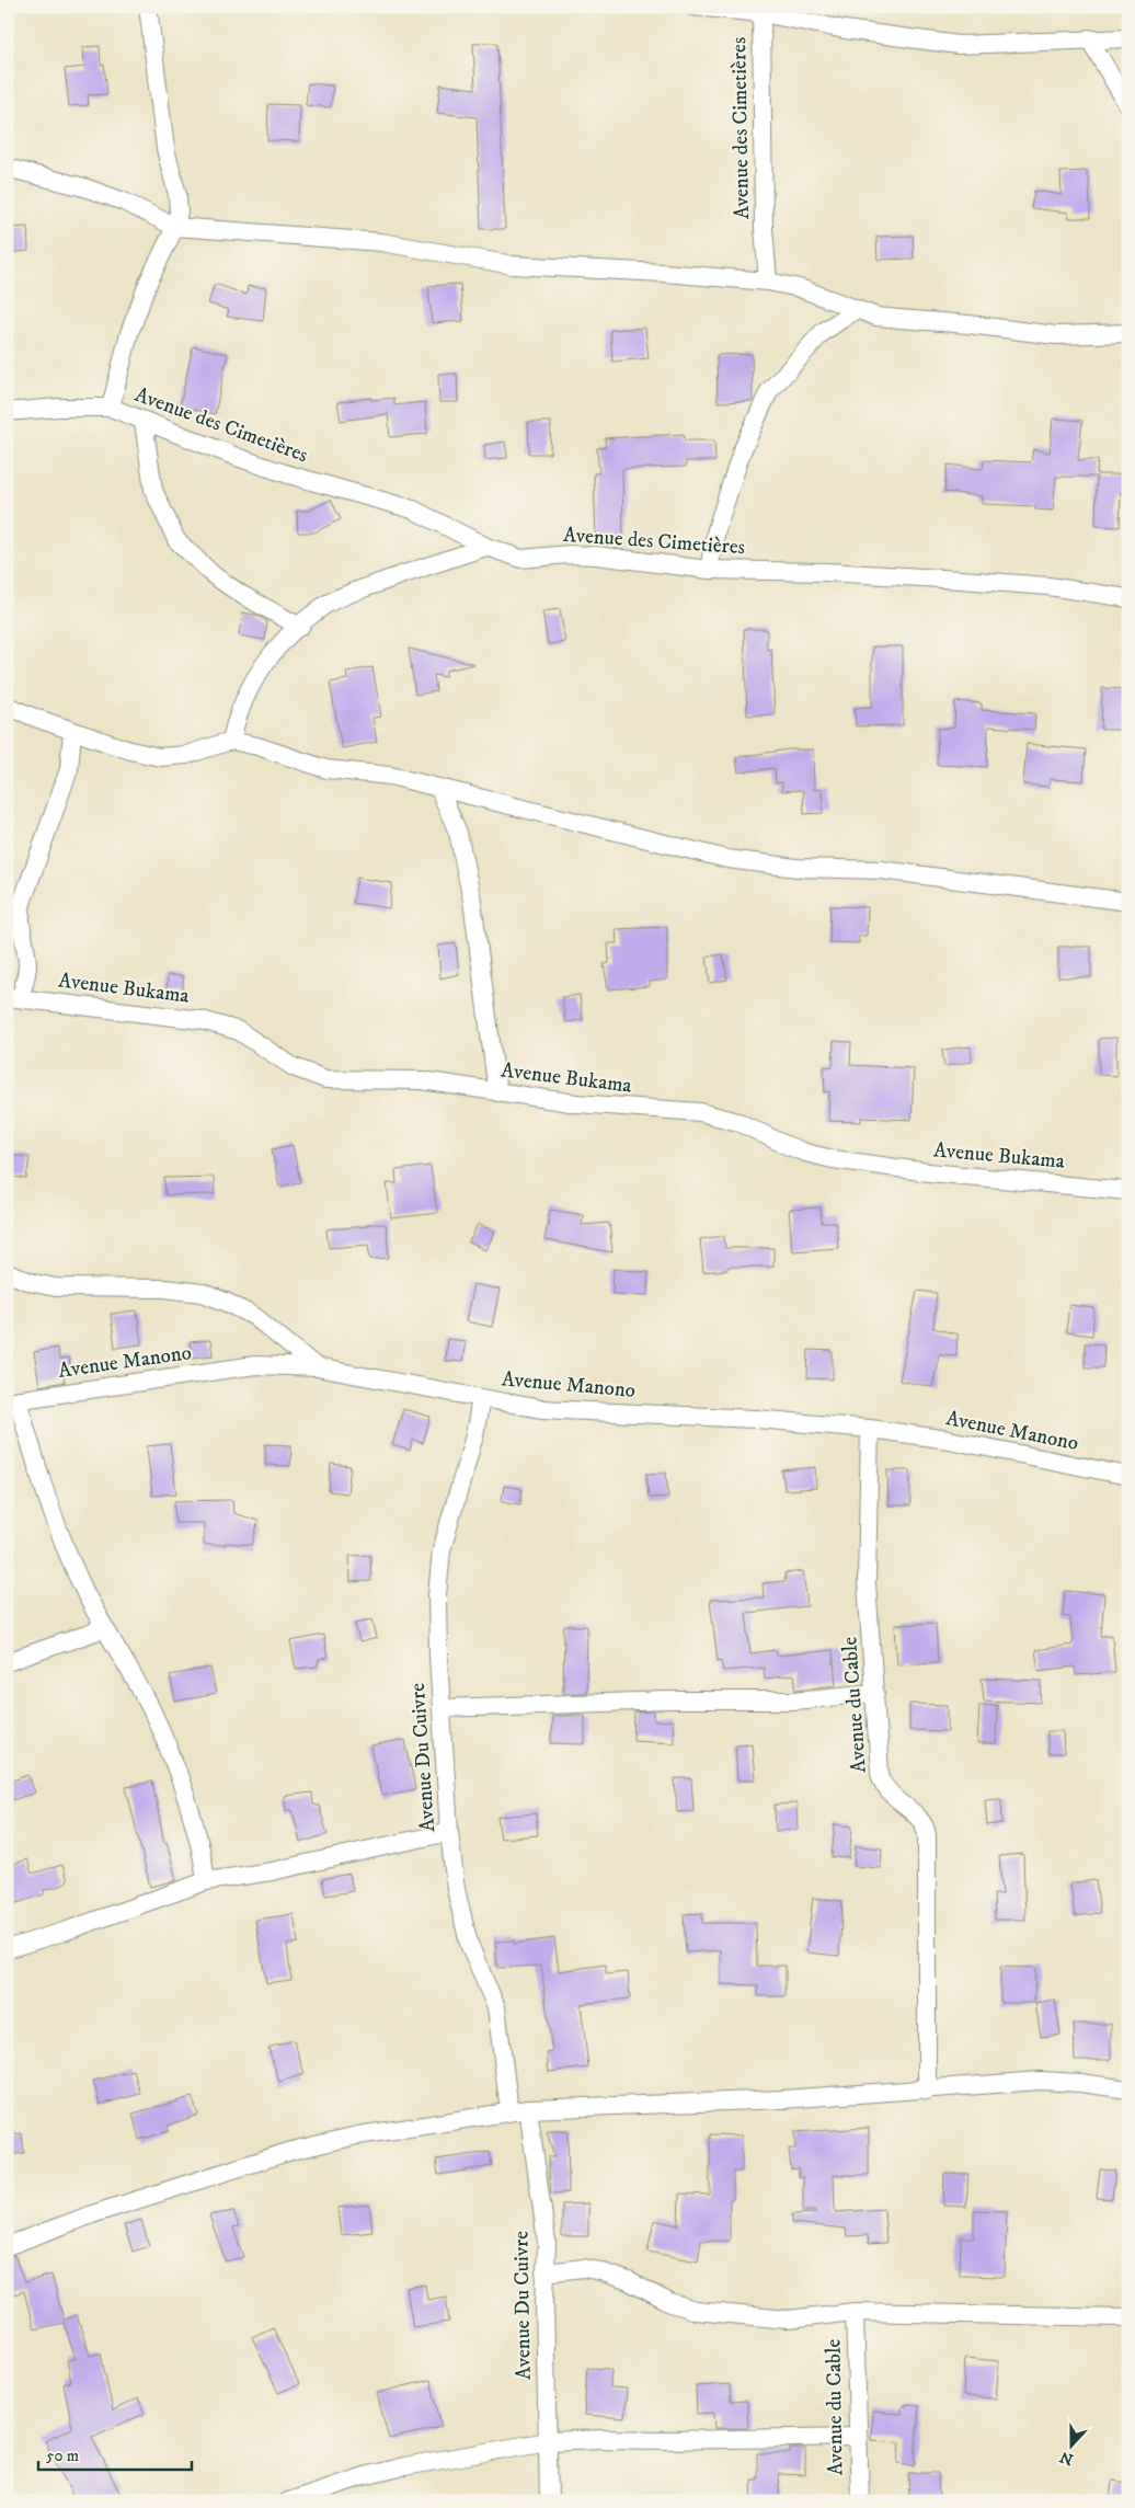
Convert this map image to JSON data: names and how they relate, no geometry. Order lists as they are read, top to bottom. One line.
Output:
{"streets":{"street":["Avenue des Cimetières","Avenue Bukama","Avenue Manono","Avenue du Cable","Avenue Du Cuivre"]},"crossings":[["Avenue Manono","Avenue du Cable"],["Avenue Manono","Avenue Du Cuivre"]],"scale_bar":"50 m","north":"bottom"}
